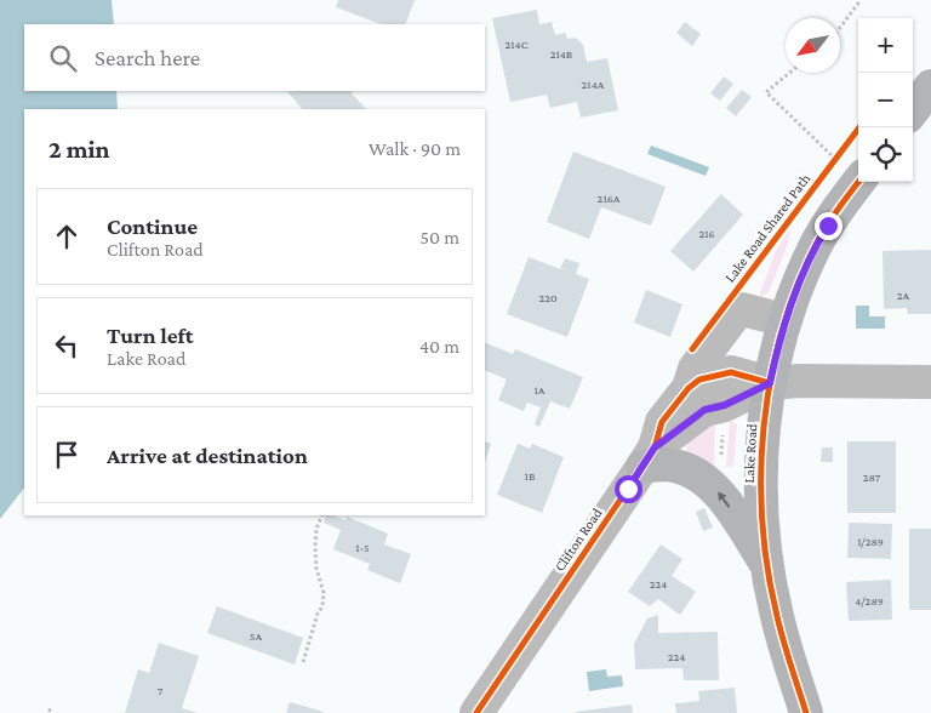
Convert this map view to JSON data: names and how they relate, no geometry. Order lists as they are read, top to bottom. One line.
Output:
{"streets":{"main road":["Lake Road"],"street":["Clifton Road"],"cycle path":["Lake Road Shared Path"]},"crossings":[["Lake Road","Clifton Road"]],"house_numbers":["214C","214B","214A","216A","216","2A","220","1A","1B","287","1/289","1-5","224","4/289","5A","224","7"],"north":"bottom left","page":{"map_buttons":["+","−"],"search":"Search here","heading":["2 min","Walk · 90 m"],"list":[["Continue","Clifton Road","50 m"],["Turn left","Lake Road","40 m"],"Arrive at destination"]}}
